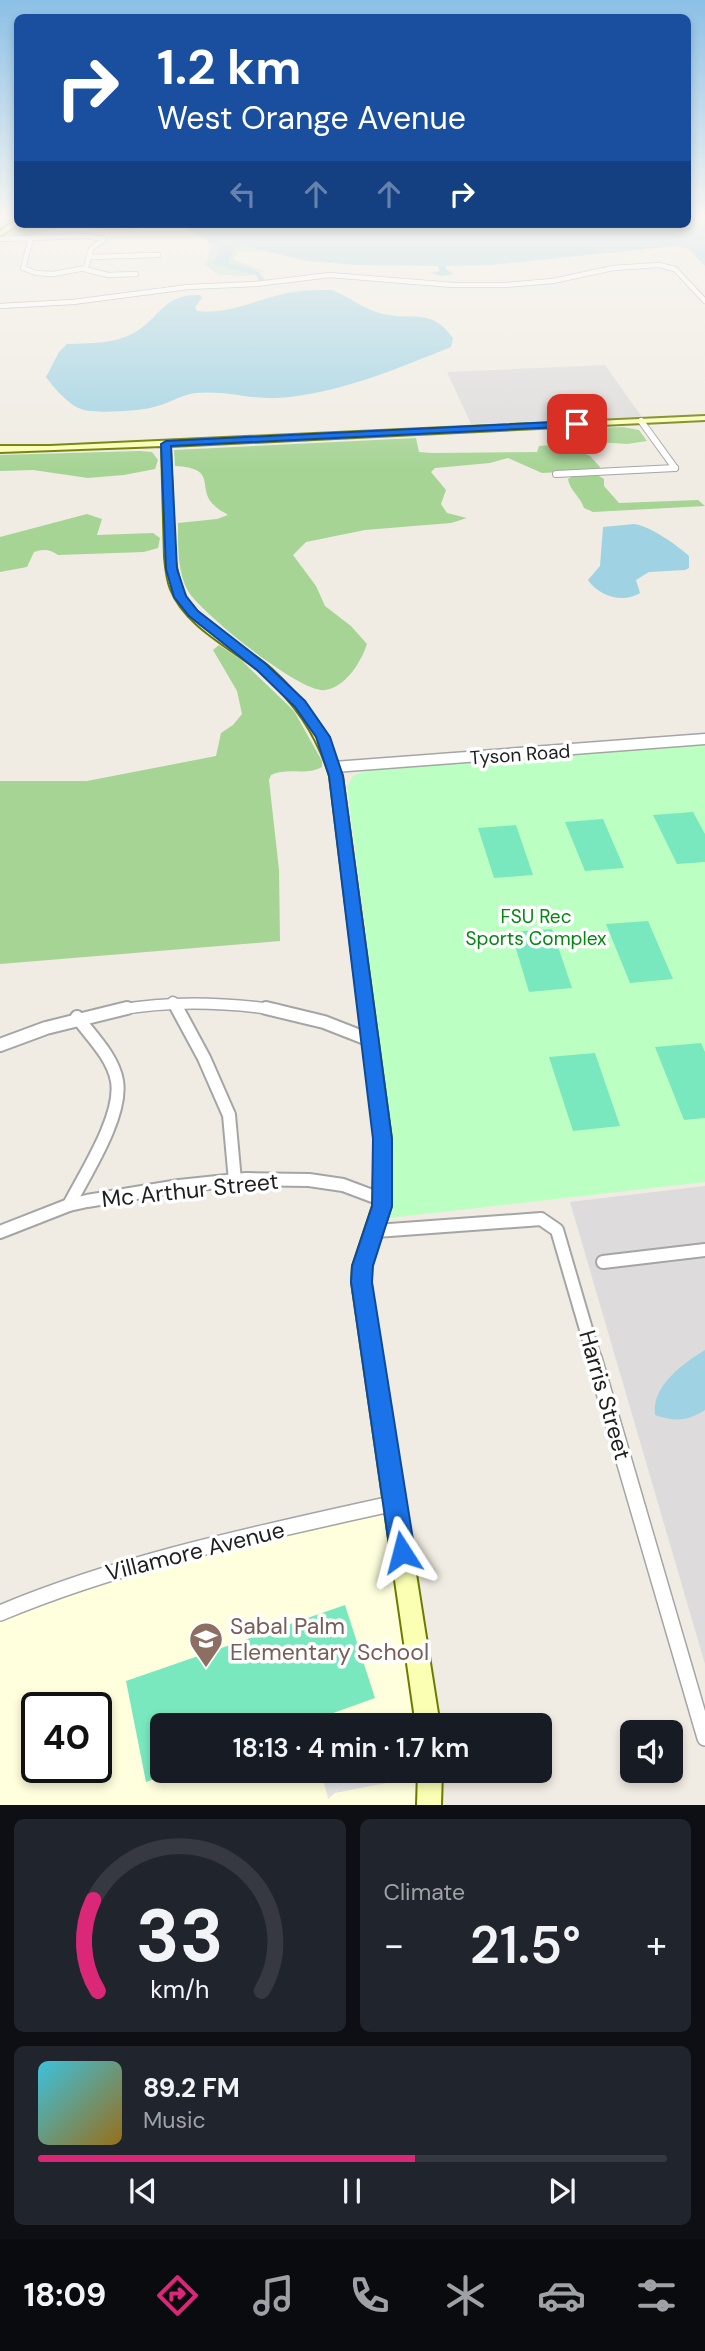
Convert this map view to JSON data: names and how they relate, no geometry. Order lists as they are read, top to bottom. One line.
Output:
{"streets":{"street":["Tyson Road","Mc Arthur Street","Harris Street","Villamore Avenue"]},"parks":["FSU Rec Sports Complex"],"places":{"school or university":["Sabal Palm Elementary School"]},"page":{"turn":["1.2 km","West Orange Avenue"],"limit":"40","trip":"18:13 · 4 min · 1.7 km","tile":"Climate","heat":["−","21.5°","+"],"song":["89.2 FM","Music"],"tabs":"18:09","gauge":["33","km/h"]}}
